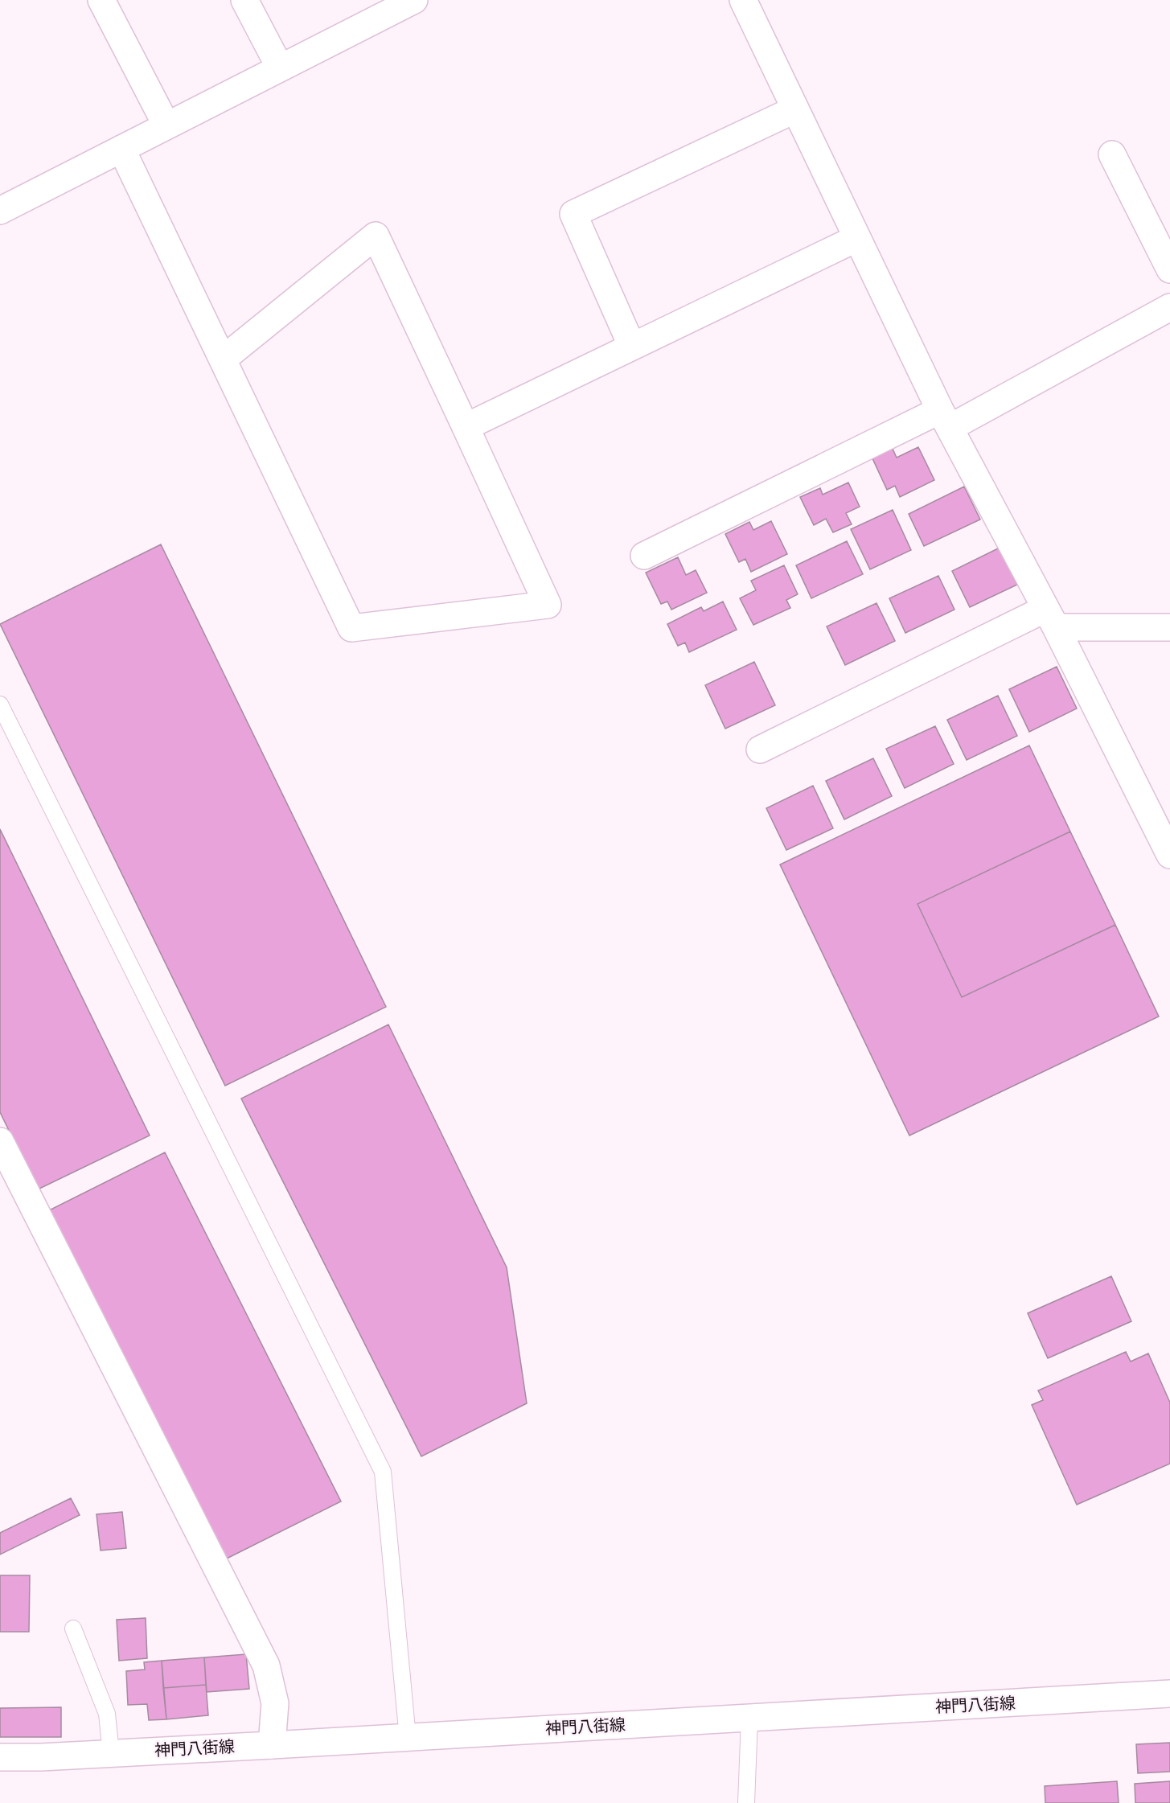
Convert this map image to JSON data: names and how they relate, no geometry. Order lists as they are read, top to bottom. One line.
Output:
{"streets":{"street":["神門八街線"]}}
